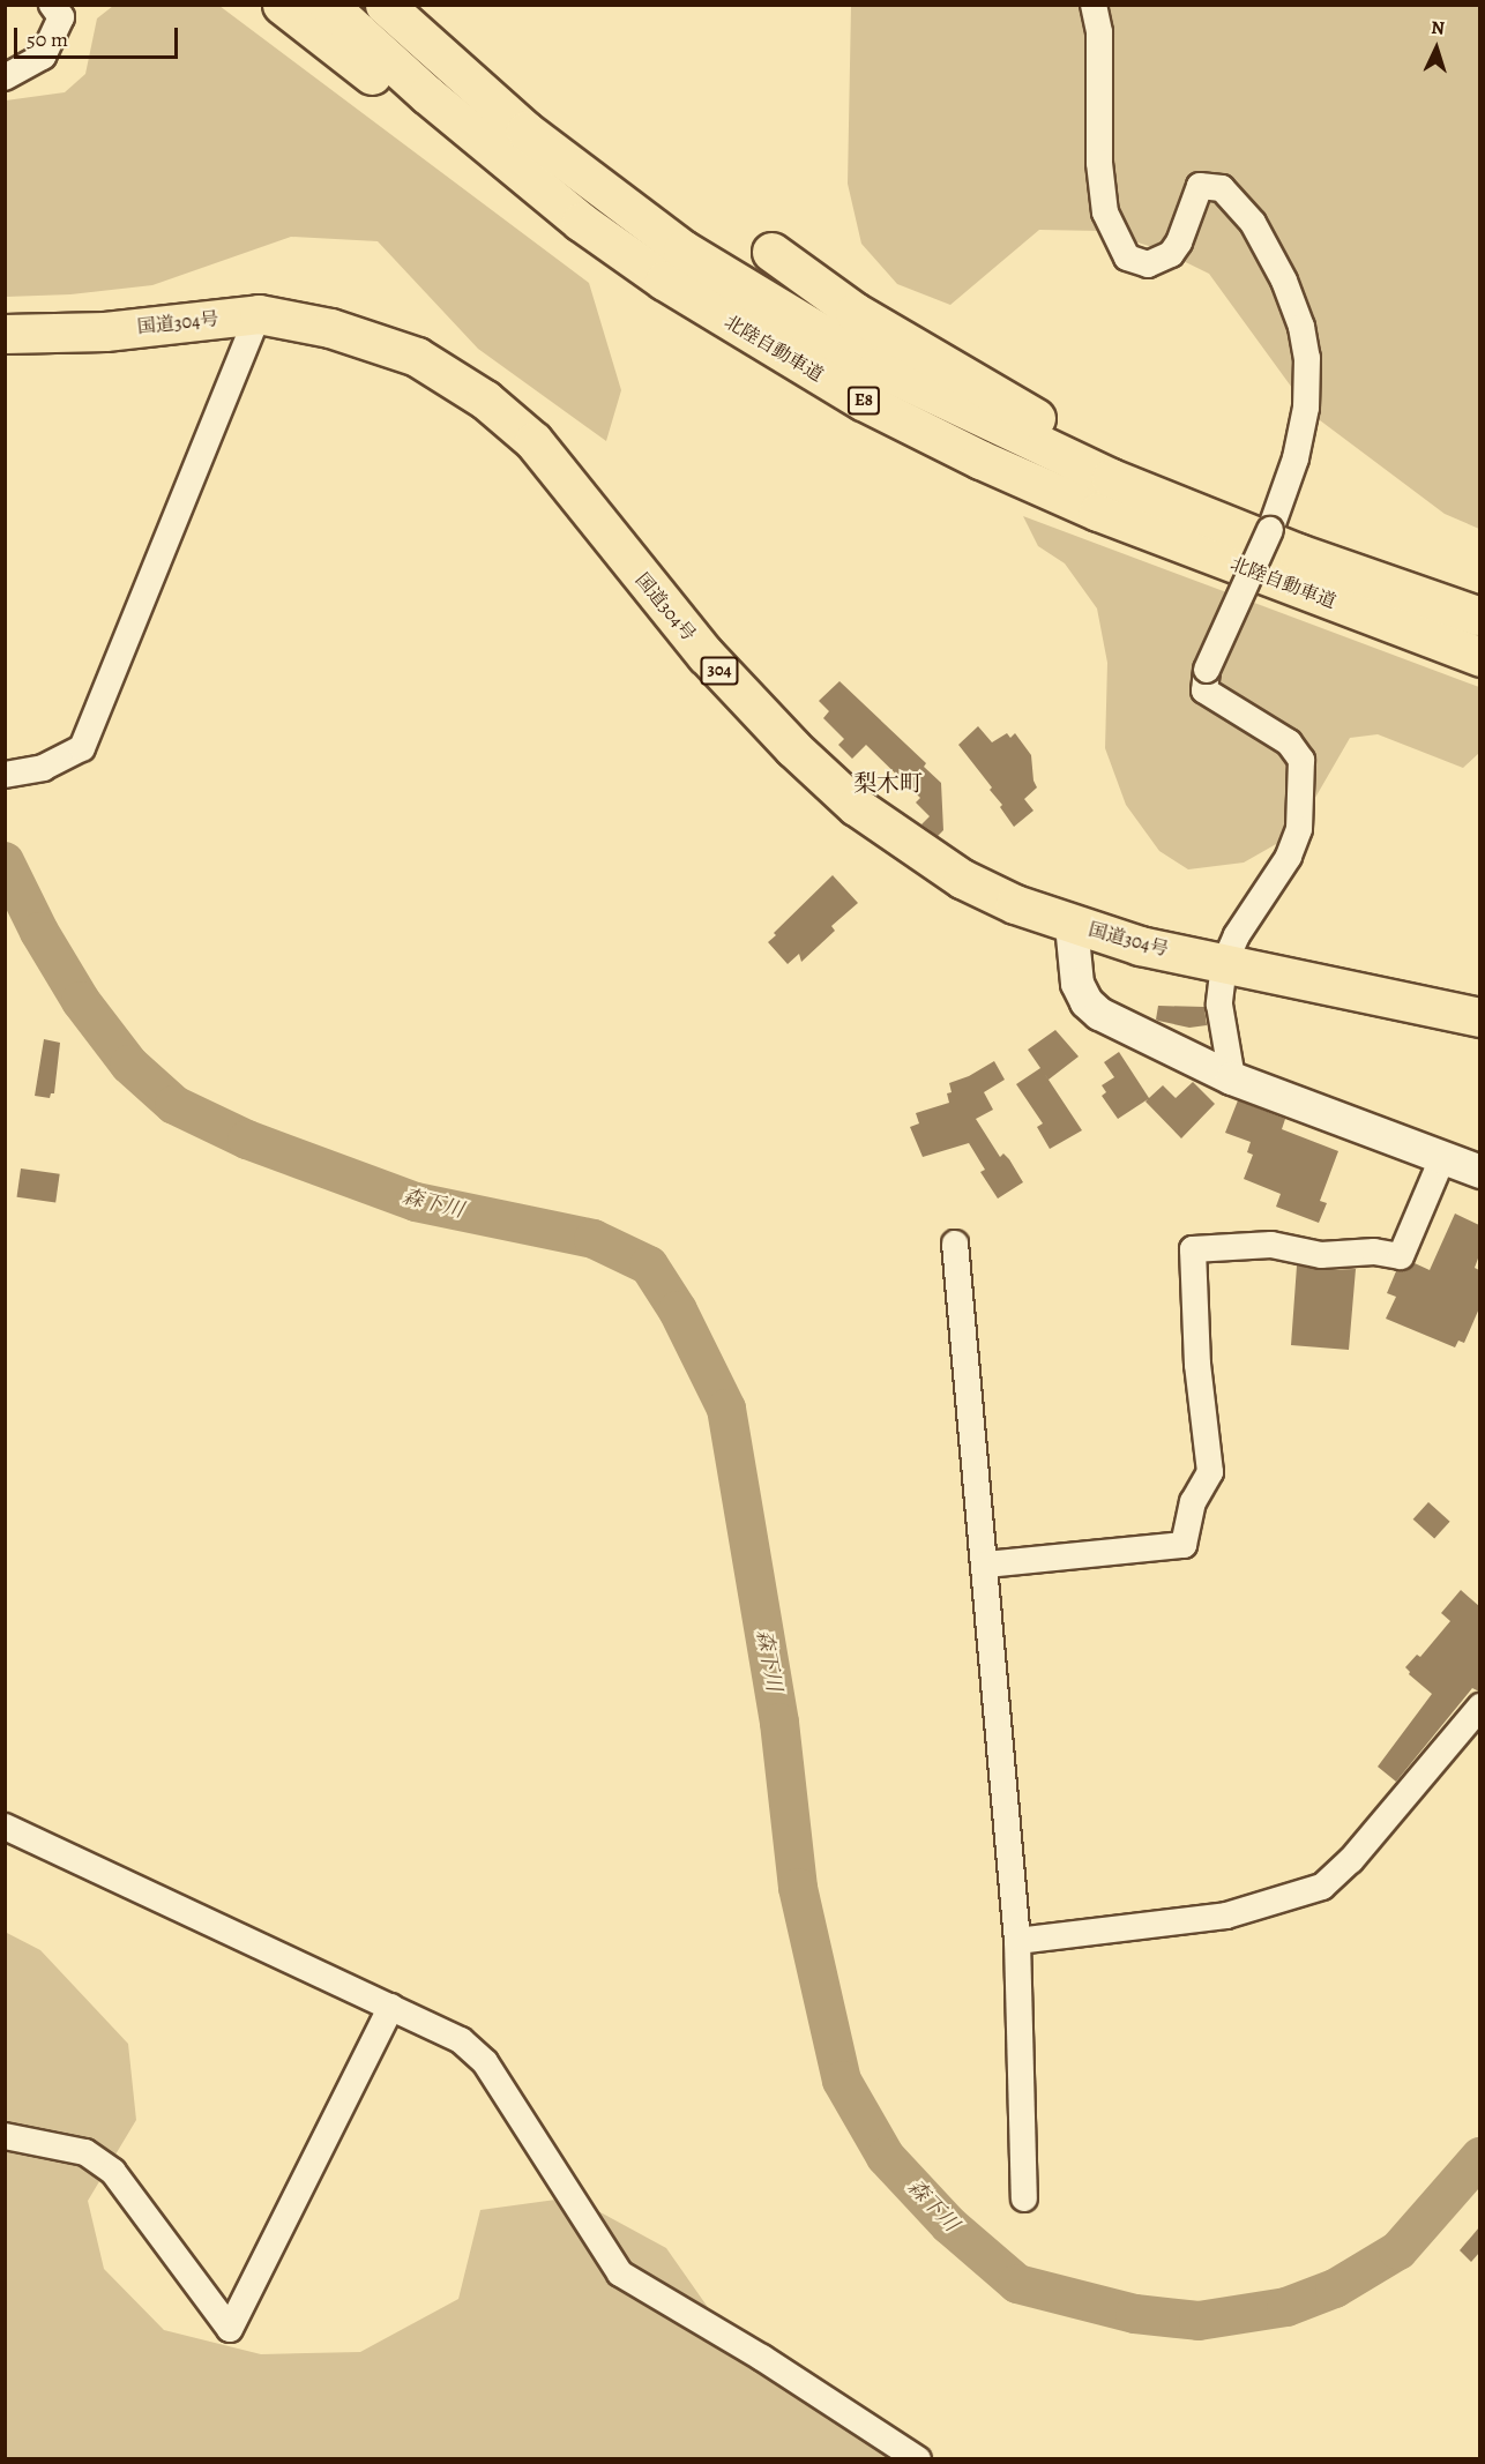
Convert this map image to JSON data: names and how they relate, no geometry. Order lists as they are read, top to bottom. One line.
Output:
{"streets":{"highway":["国道304号","北陸自動車道","E8","304"]},"districts":["梨木町"],"water":["森下川"],"scale_bar":"50 m","north":"top"}
